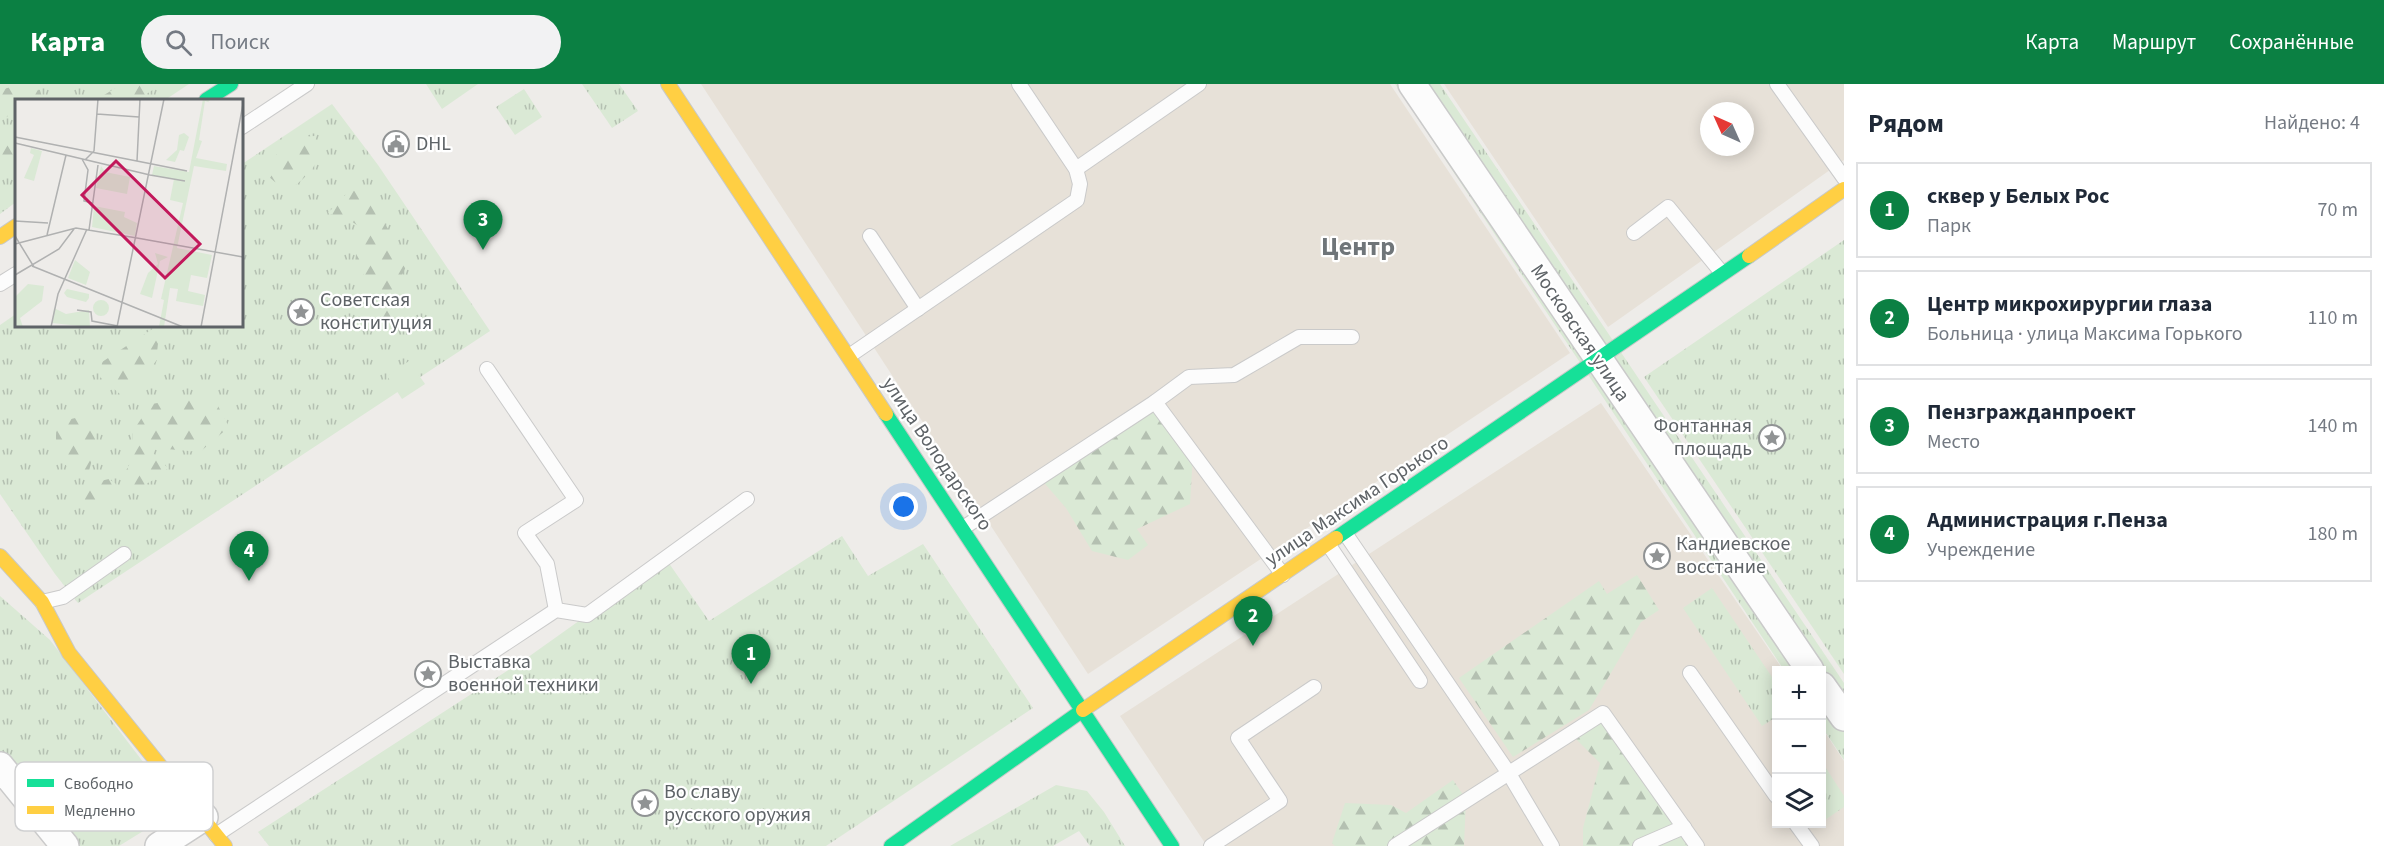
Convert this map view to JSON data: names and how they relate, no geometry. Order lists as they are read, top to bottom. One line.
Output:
{"streets":{"main road":["улица Володарского","улица Максима Горького"],"street":["Московская улица"]},"crossings":[["Московская улица","улица Максима Горького"],["улица Володарского","улица Максима Горького"]],"districts":["Центр"],"places":{"public building":["DHL"],"place":["Советская конституция","Фонтанная площадь","Кандиевское восстание","Выставка военной техники","Во славу русского оружия"]},"legend":["Свободно","Медленно"],"north":"top left","page":{"header":"Карта","search":"Поиск","nav":["Карта","Маршрут","Сохранённые"],"heading":["Рядом","Найдено: 4"],"list":[{"mark":"1","name":"сквер у Белых Рос","note":"Парк","value":"70 m"},{"mark":"2","name":"Центр микрохирургии глаза","note":"Больница · улица Максима Горького","value":"110 m"},{"mark":"3","name":"Пензгражданпроект","note":"Место","value":"140 m"},{"mark":"4","name":"Администрация г.Пенза","note":"Учреждение","value":"180 m"}],"pins":["3","4","2","1"],"map_buttons":["+","−"]}}
